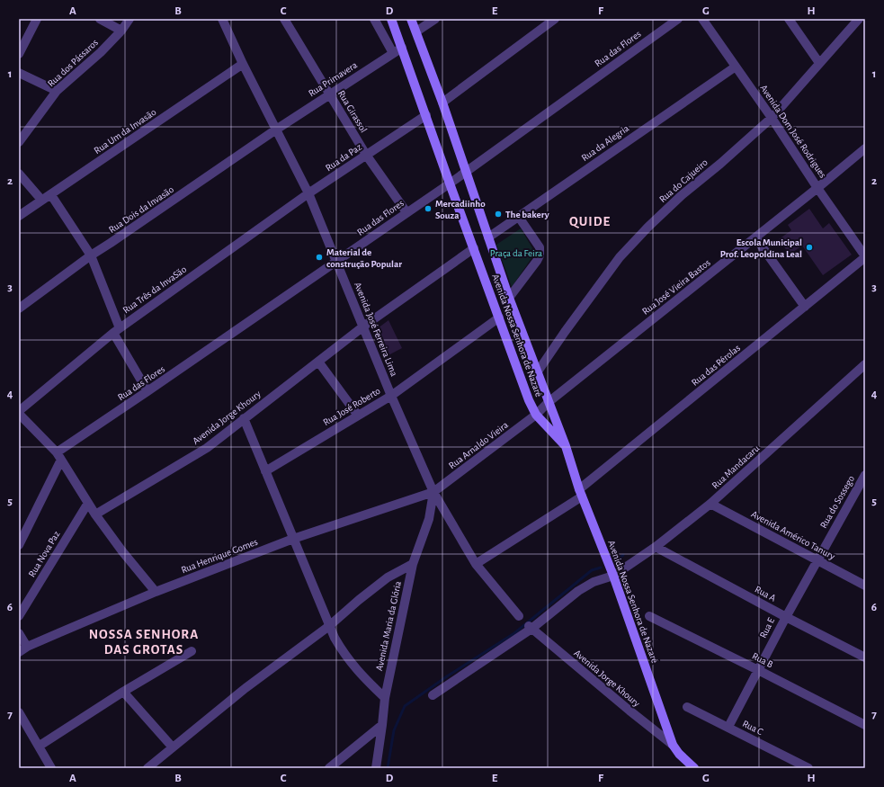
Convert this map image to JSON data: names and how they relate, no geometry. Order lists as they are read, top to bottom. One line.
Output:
{"streets":{"street":["Rua das Flores","Rua dos Pássaros","Rua Primavera","Rua Girassol","Rua Um da Invasão","Avenida Dom José Rodrigues","Rua da Alegria","Rua da Paz","Rua do Cajueiro","Rua Dois da Invasão","Rua José Vieira Bastos","Rua Três da InvaSão","Avenida José Ferreira Lima","Avenida Nossa Senhora de Nazaré","Rua das Pérolas","Rua José Roberto","Avenida Jorge Khoury","Rua Arnaldo Vieira","Rua Mandacaru","Rua do Sossego","Avenida Américo Tanury","Rua Nova Paz","Rua Henrique Gomes","Rua A","Avenida Maria da Glória","Rua E","Rua B","Rua C"]},"crossings":[["Rua das Flores","Rua Girassol"],["Rua das Flores","Avenida José Ferreira Lima"],["Rua das Flores","Avenida Nossa Senhora de Nazaré"],["Rua Primavera","Rua Girassol"],["Rua Primavera","Rua Dois da Invasão"],["Rua Primavera","Avenida José Ferreira Lima"],["Rua Primavera","Avenida Nossa Senhora de Nazaré"],["Rua Girassol","Rua da Paz"],["Rua Um da Invasão","Avenida José Ferreira Lima"],["Avenida Dom José Rodrigues","Rua da Alegria"],["Avenida Dom José Rodrigues","Rua do Cajueiro"],["Avenida Dom José Rodrigues","Rua José Vieira Bastos"],["Avenida Dom José Rodrigues","Rua das Pérolas"],["Rua da Alegria","Avenida Nossa Senhora de Nazaré"],["Rua da Paz","Rua Três da InvaSão"],["Rua da Paz","Avenida José Ferreira Lima"],["Rua da Paz","Avenida Nossa Senhora de Nazaré"],["Rua do Cajueiro","Avenida Nossa Senhora de Nazaré"],["Rua Dois da Invasão","Avenida José Ferreira Lima"],["Rua José Vieira Bastos","Avenida Nossa Senhora de Nazaré"],["Rua José Vieira Bastos","Rua Arnaldo Vieira"],["Rua Três da InvaSão","Avenida José Ferreira Lima"],["Avenida José Ferreira Lima","Rua das Pérolas"],["Avenida José Ferreira Lima","Rua José Roberto"],["Avenida José Ferreira Lima","Avenida Jorge Khoury"],["Avenida José Ferreira Lima","Rua Arnaldo Vieira"],["Avenida José Ferreira Lima","Rua Henrique Gomes"],["Avenida José Ferreira Lima","Avenida Maria da Glória"],["Avenida Nossa Senhora de Nazaré","Rua das Pérolas"],["Avenida Nossa Senhora de Nazaré","Rua José Roberto"],["Avenida Nossa Senhora de Nazaré","Avenida Jorge Khoury"],["Avenida Nossa Senhora de Nazaré","Rua Arnaldo Vieira"],["Avenida Nossa Senhora de Nazaré","Rua Mandacaru"],["Avenida Jorge Khoury","Rua Mandacaru"],["Rua Arnaldo Vieira","Rua Henrique Gomes"],["Rua Arnaldo Vieira","Avenida Maria da Glória"],["Rua Mandacaru","Avenida Américo Tanury"],["Rua Mandacaru","Rua A"],["Rua do Sossego","Avenida Américo Tanury"],["Rua do Sossego","Rua E"],["Avenida Américo Tanury","Rua E"],["Rua Henrique Gomes","Avenida Maria da Glória"],["Rua A","Rua E"],["Rua E","Rua B"],["Rua E","Rua C"]],"districts":["QUIDE","NOSSA SENHORA DAS GROTAS"],"parks":["Praça da Feira"],"places":["Mercadiinho Souza","The bakery","Escola Municipal Prof. Leopoldina Leal","Material de construção Popular"],"grid":{"columns":["A","B","C","D","E","F","G","H"],"rows":["1","2","3","4","5","6","7"]}}
